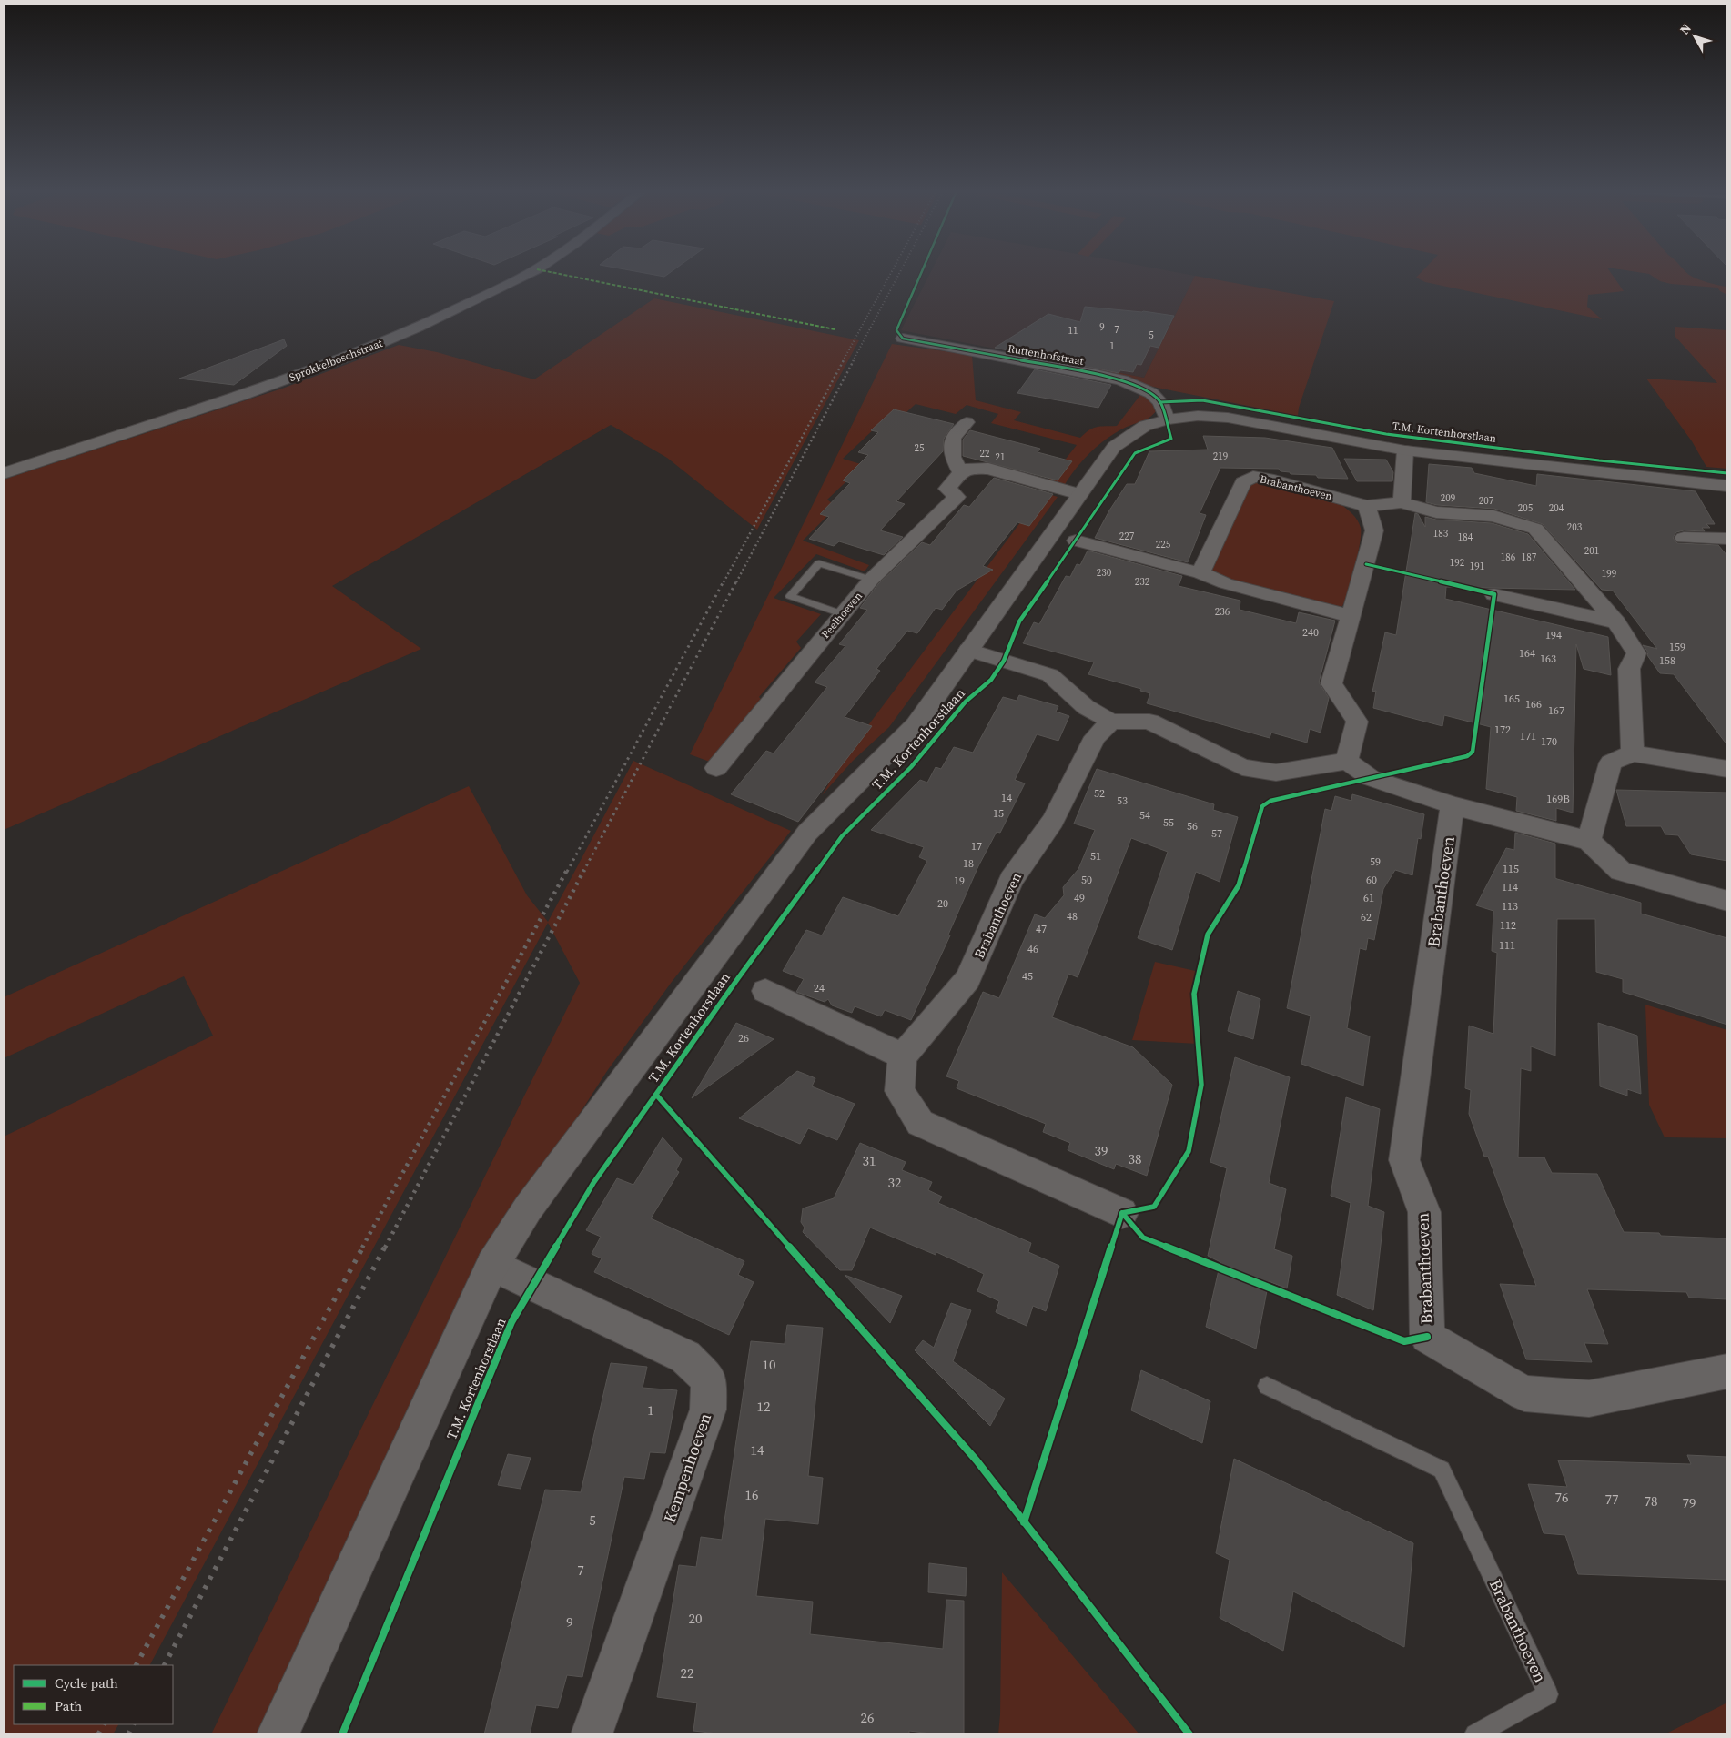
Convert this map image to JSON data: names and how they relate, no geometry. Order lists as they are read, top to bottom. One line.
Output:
{"streets":{"street":["Ruttenhofstraat","Sprokkelboschstraat","T.M. Kortenhorstlaan","Brabanthoeven","Peelhoeven","Kempenhoeven"]},"crossings":[["Ruttenhofstraat","T.M. Kortenhorstlaan"],["T.M. Kortenhorstlaan","Kempenhoeven"]],"house_numbers":["9","7","11","5","1","25","22","219","21","209","207","205","204","203","183","227","184","225","201","186","187","192","191","230","199","232","236","240","194","159","164","163","158","165","166","167","172","171","170","52","14","169B","53","15","54","55","56","57","17","51","59","18","115","50","60","19","114","49","61","20","113","48","62","112","47","111","46","45","24","26","39","38","31","32","10","12","1","14","16","76","77","78","79","5","7","20","9","22","26"],"legend":["Cycle path","Path"],"north":"top left"}
